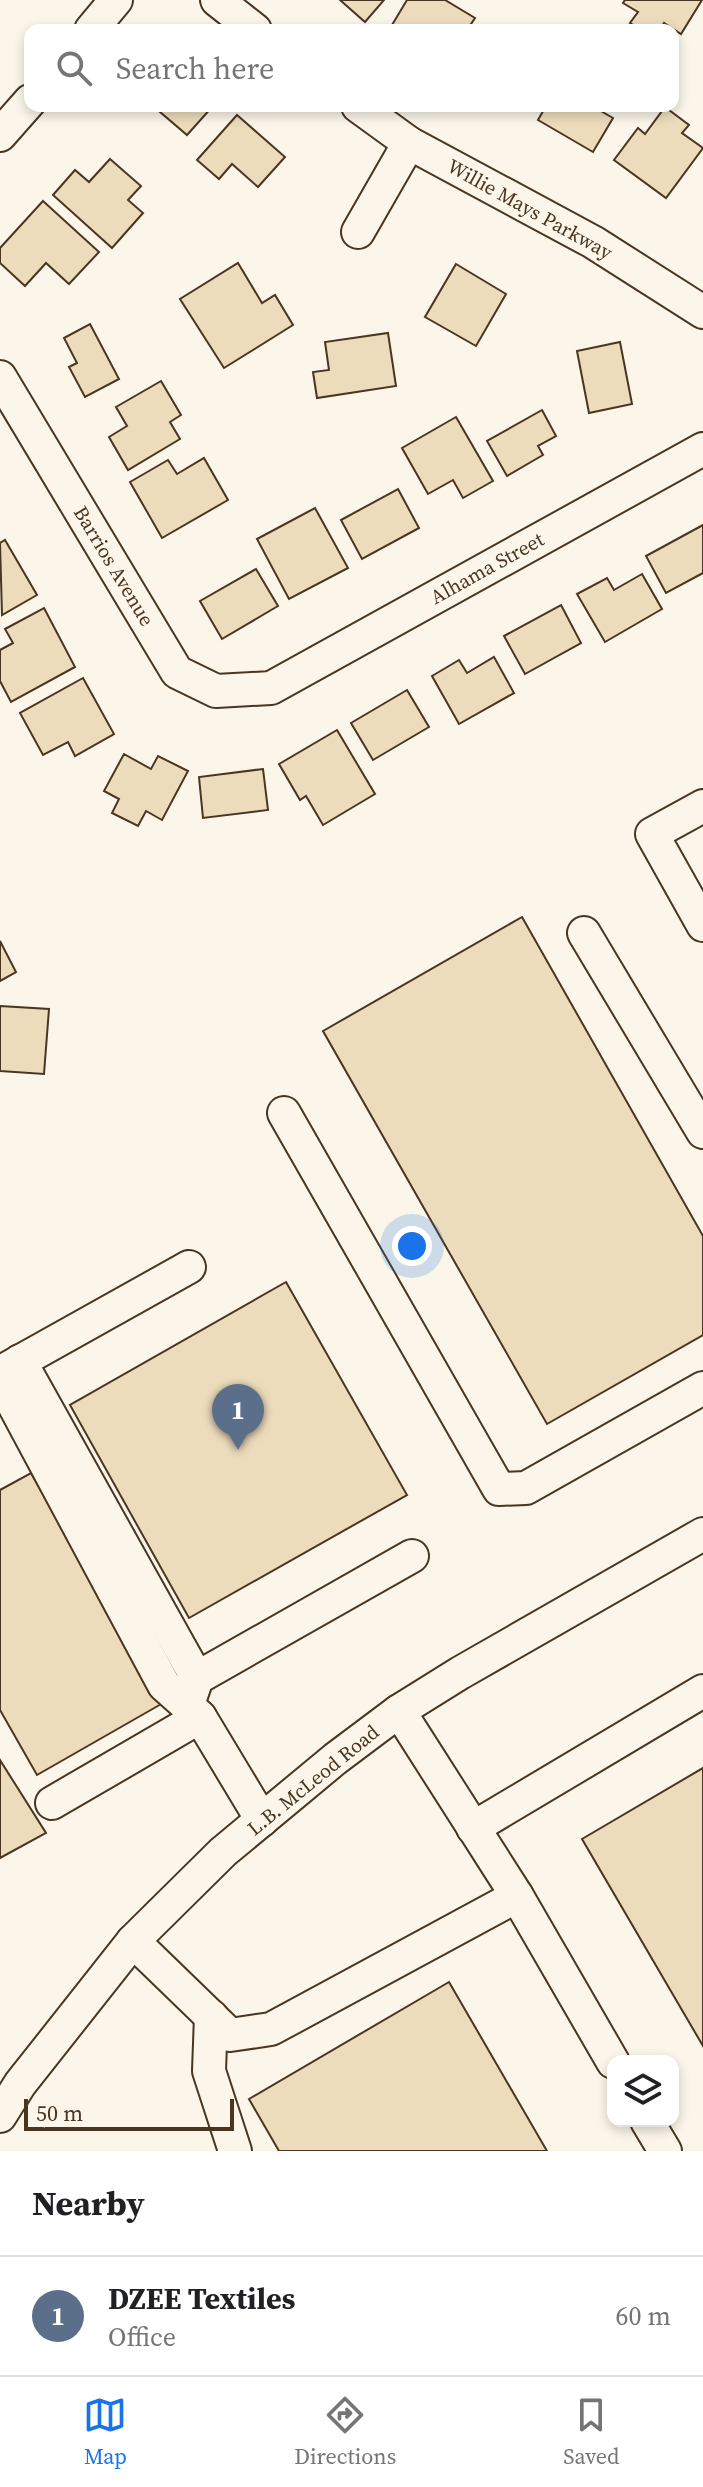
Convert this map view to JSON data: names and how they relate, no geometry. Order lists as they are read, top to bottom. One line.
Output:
{"streets":{"street":["Willie Mays Parkway","Barrios Avenue","Alhama Street","L.B. McLeod Road"]},"crossings":[["Barrios Avenue","Alhama Street"]],"scale_bar":"50 m","page":{"search":"Search here","pins":"1","scale":"50 m","heading":"Nearby","list":[{"mark":"1","name":"DZEE Textiles","note":"Office","value":"60 m"}],"nav":["Map","Directions","Saved"]}}
